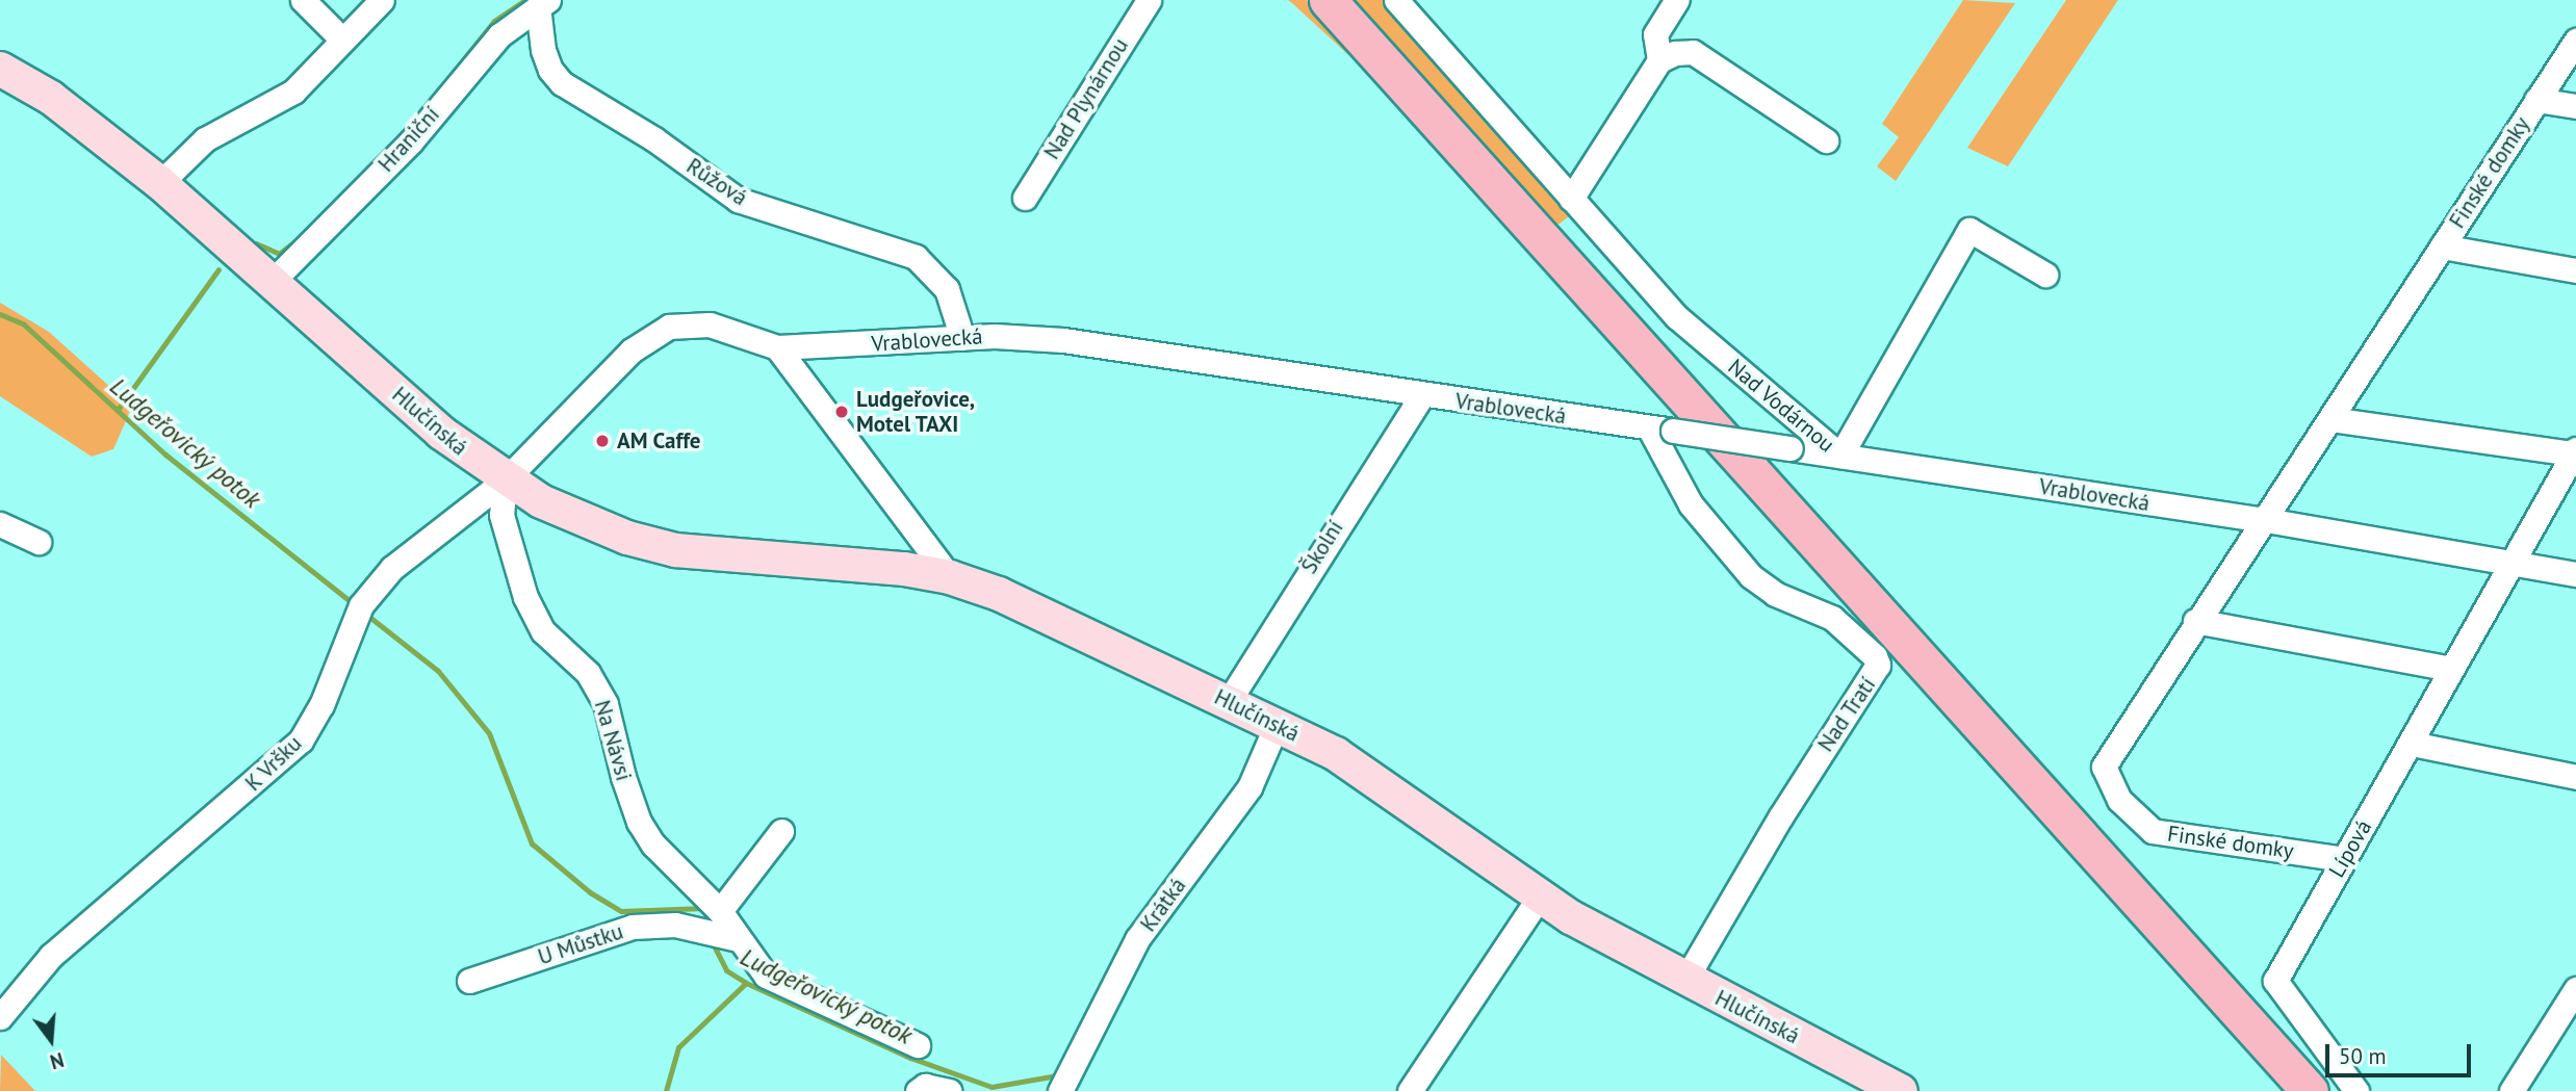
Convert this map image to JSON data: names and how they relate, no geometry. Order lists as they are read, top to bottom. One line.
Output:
{"streets":{"street":["Nad Plynárnou","Hraniční","Finské domky","Růžová","Vrablovecká","Nad Vodárnou","Hlučínská","Školní","Nad Tratí","Na Návsi","K Vršku","Lípová","Krátká","U Můstku"]},"crossings":[["Hraniční","Růžová"],["Hraniční","Hlučínská"],["Finské domky","Vrablovecká"],["Finské domky","Lípová"],["Růžová","Vrablovecká"],["Vrablovecká","Nad Vodárnou"],["Vrablovecká","Hlučínská"],["Vrablovecká","Školní"],["Vrablovecká","Nad Tratí"],["Vrablovecká","Na Návsi"],["Vrablovecká","K Vršku"],["Hlučínská","Školní"],["Hlučínská","Nad Tratí"],["Hlučínská","Na Návsi"],["Hlučínská","K Vršku"],["Hlučínská","Krátká"],["Na Návsi","K Vršku"],["Na Návsi","U Můstku"]],"water":["Ludgeřovický potok"],"places":["Ludgeřovice, Motel TAXI","AM Caffe"],"scale_bar":"50 m","north":"bottom"}
